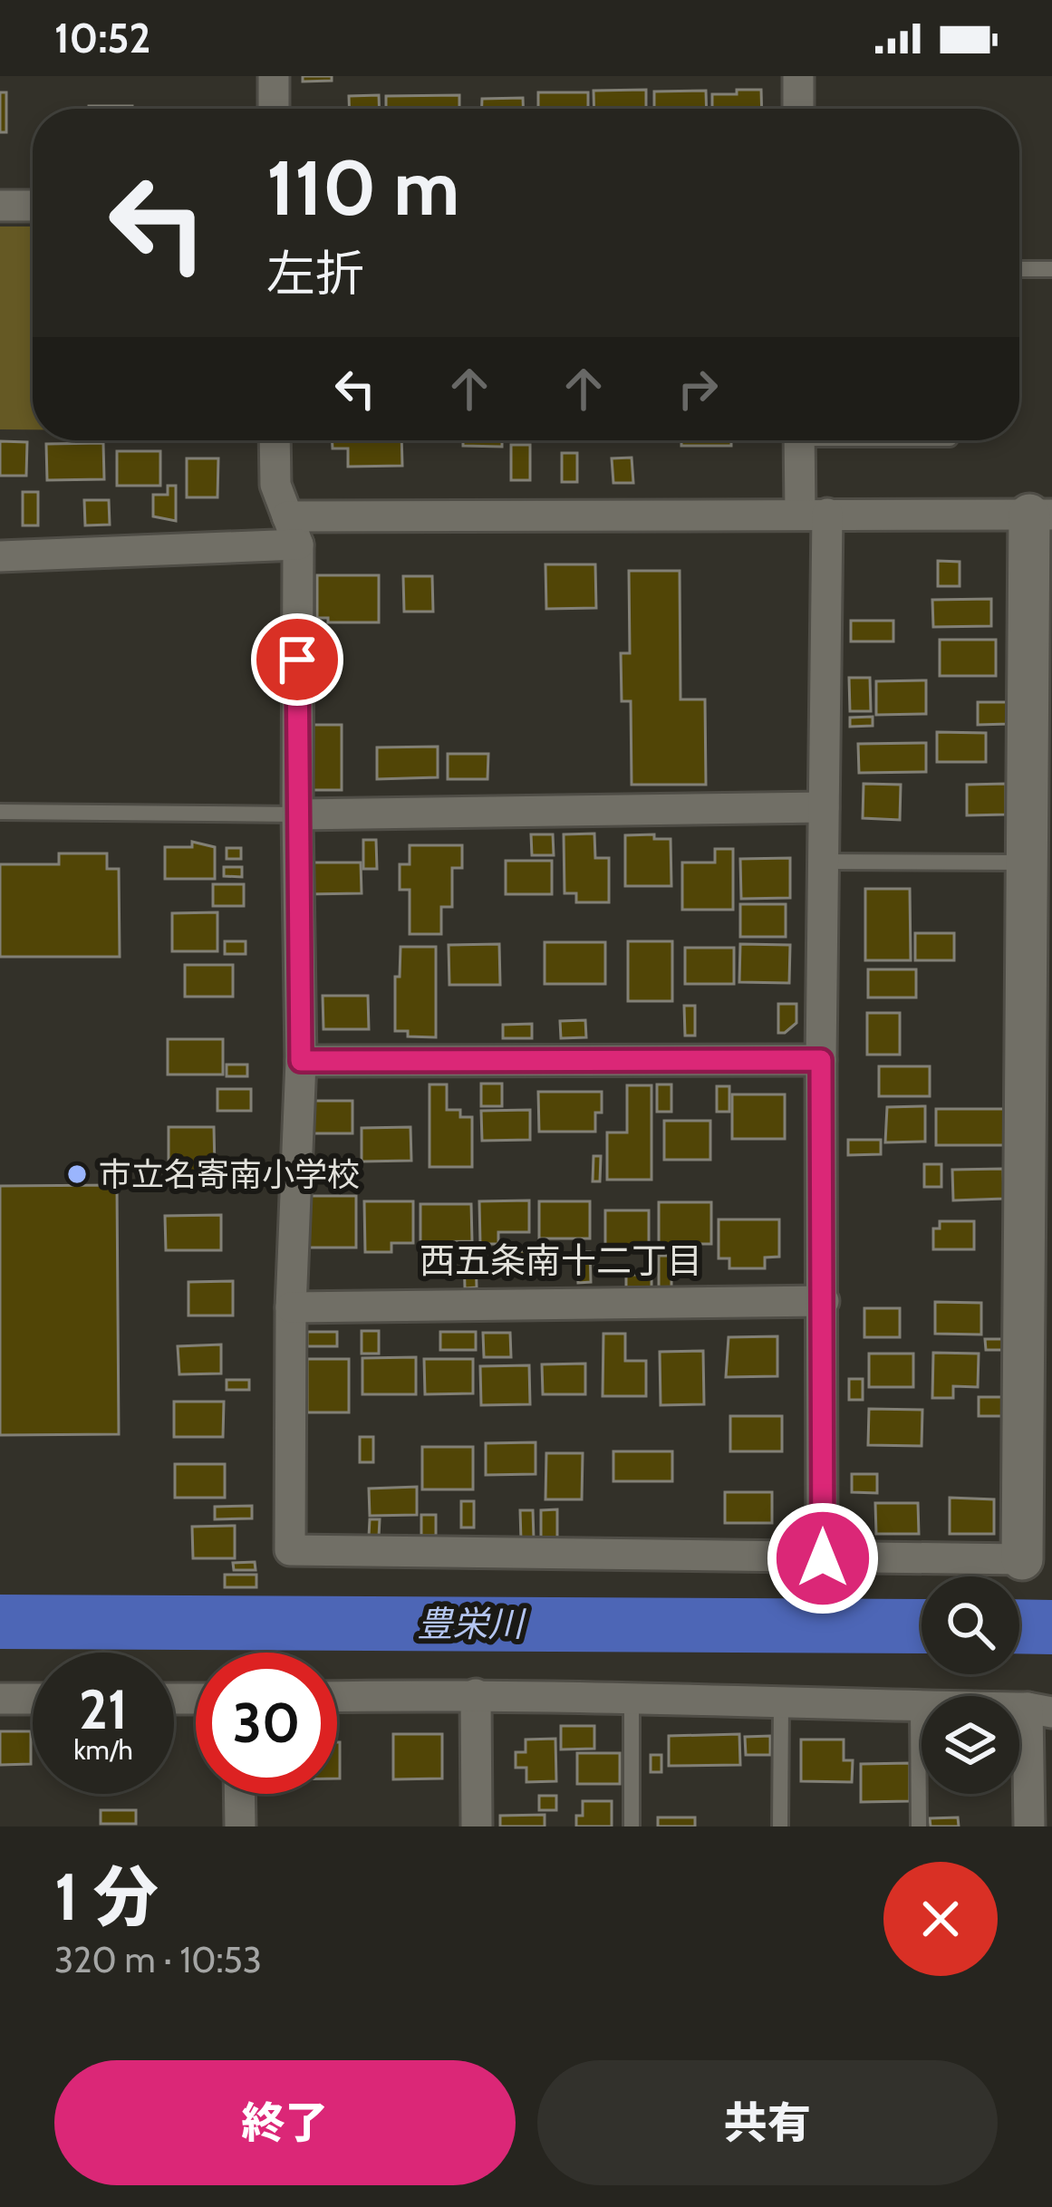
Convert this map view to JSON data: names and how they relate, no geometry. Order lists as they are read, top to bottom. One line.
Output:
{"districts":["西五条南十二丁目"],"water":["豊栄川"],"places":["市立名寄南小学校"],"page":{"status":"10:52","turn":["110 m","左折"],"speed":"21 km/h","limit":"30","heading":["1 分","320 m · 10:53"],"buttons":["終了","共有"]}}
